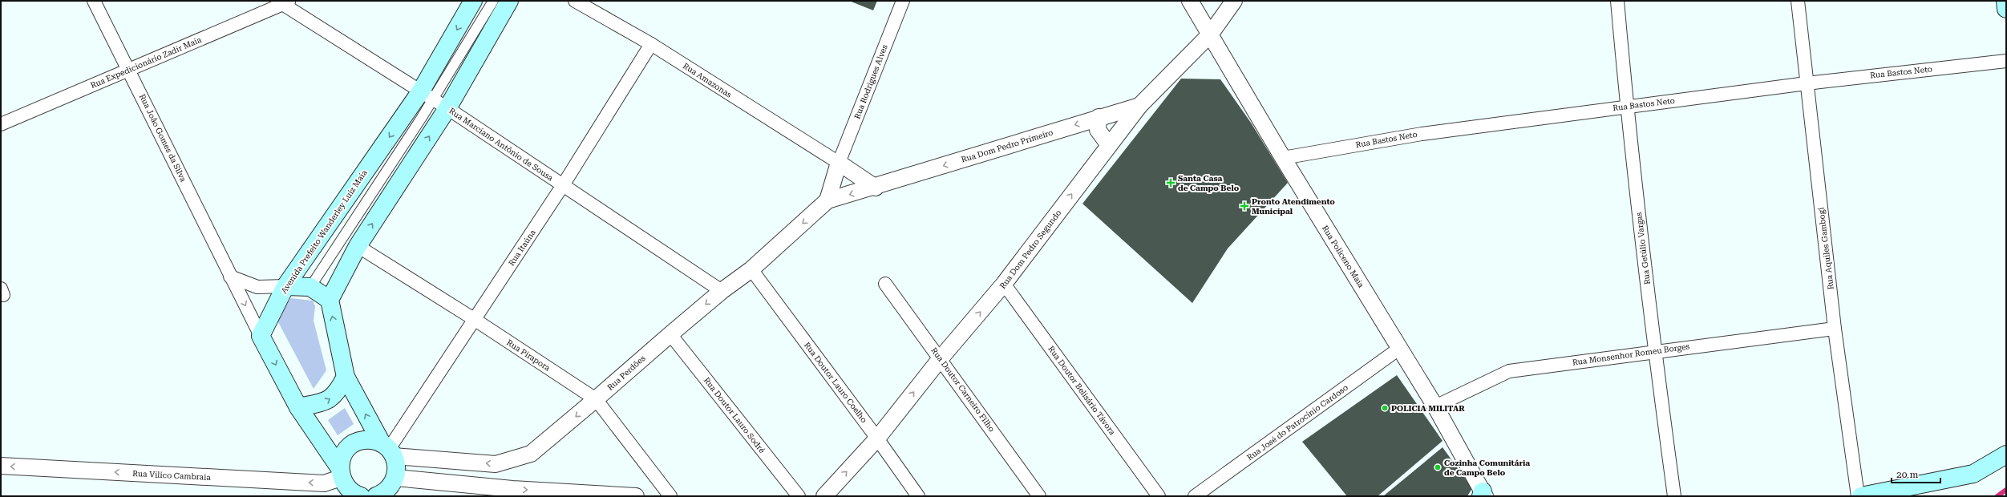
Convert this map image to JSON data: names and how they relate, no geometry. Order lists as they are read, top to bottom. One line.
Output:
{"streets":{"main road":["Avenida Prefeito Wanderley Luiz Maia"],"street":["Rua Expedicionário Zadir Maia","Rua Bastos Neto","Rua Amazonas","Rua Rodrigues Alves","Rua João Gomes da Silva","Rua Marciano Antônio de Sousa","Rua Dom Pedro Primeiro","Rua Itaúna","Rua Getúlio Vargas","Rua Aquiles Gambogi","Rua Dom Pedro Segundo","Rua Policeno Maia","Rua Monsenhor Romeu Borges","Rua Pirapora","Rua Perdões","Rua Doutor Lauro Coelho","Rua Doutor Carneiro Filho","Rua Doutor Belisário Távora","Rua Doutor Lauro Sodré","Rua José do Patrocínio Cardoso","Rua Vilico Cambraia"]},"crossings":[["Rua Expedicionário Zadir Maia","Rua João Gomes da Silva"],["Rua Expedicionário Zadir Maia","Rua Marciano Antônio de Sousa"],["Rua Bastos Neto","Rua Getúlio Vargas"],["Rua Bastos Neto","Rua Aquiles Gambogi"],["Rua Bastos Neto","Rua Policeno Maia"],["Rua Amazonas","Rua Rodrigues Alves"],["Rua Amazonas","Rua Itaúna"],["Rua João Gomes da Silva","Avenida Prefeito Wanderley Luiz Maia"],["Rua Marciano Antônio de Sousa","Avenida Prefeito Wanderley Luiz Maia"],["Rua Marciano Antônio de Sousa","Rua Itaúna"],["Rua Marciano Antônio de Sousa","Rua Perdões"],["Rua Dom Pedro Primeiro","Rua Dom Pedro Segundo"],["Rua Dom Pedro Primeiro","Rua Perdões"],["Avenida Prefeito Wanderley Luiz Maia","Rua Pirapora"],["Rua Itaúna","Rua Pirapora"],["Rua Itaúna","Rua Perdões"],["Rua Getúlio Vargas","Rua Monsenhor Romeu Borges"],["Rua Aquiles Gambogi","Rua Monsenhor Romeu Borges"],["Rua Dom Pedro Segundo","Rua Policeno Maia"],["Rua Dom Pedro Segundo","Rua Doutor Lauro Coelho"],["Rua Dom Pedro Segundo","Rua Doutor Carneiro Filho"],["Rua Dom Pedro Segundo","Rua Doutor Belisário Távora"],["Rua Policeno Maia","Rua Monsenhor Romeu Borges"],["Rua Policeno Maia","Rua José do Patrocínio Cardoso"],["Rua Pirapora","Rua Perdões"],["Rua Perdões","Rua Doutor Lauro Coelho"],["Rua Perdões","Rua Doutor Lauro Sodré"]],"one_way":["Rua Dom Pedro Primeiro","Rua Dom Pedro Segundo","Rua Perdões","Rua Vilico Cambraia"],"places":{"health":["Santa Casa de Campo Belo","Pronto Atendimento Municipal"],"other":["POLICIA MILITAR","Cozinha Comunitária de Campo Belo"]},"scale_bar":"20 m"}
